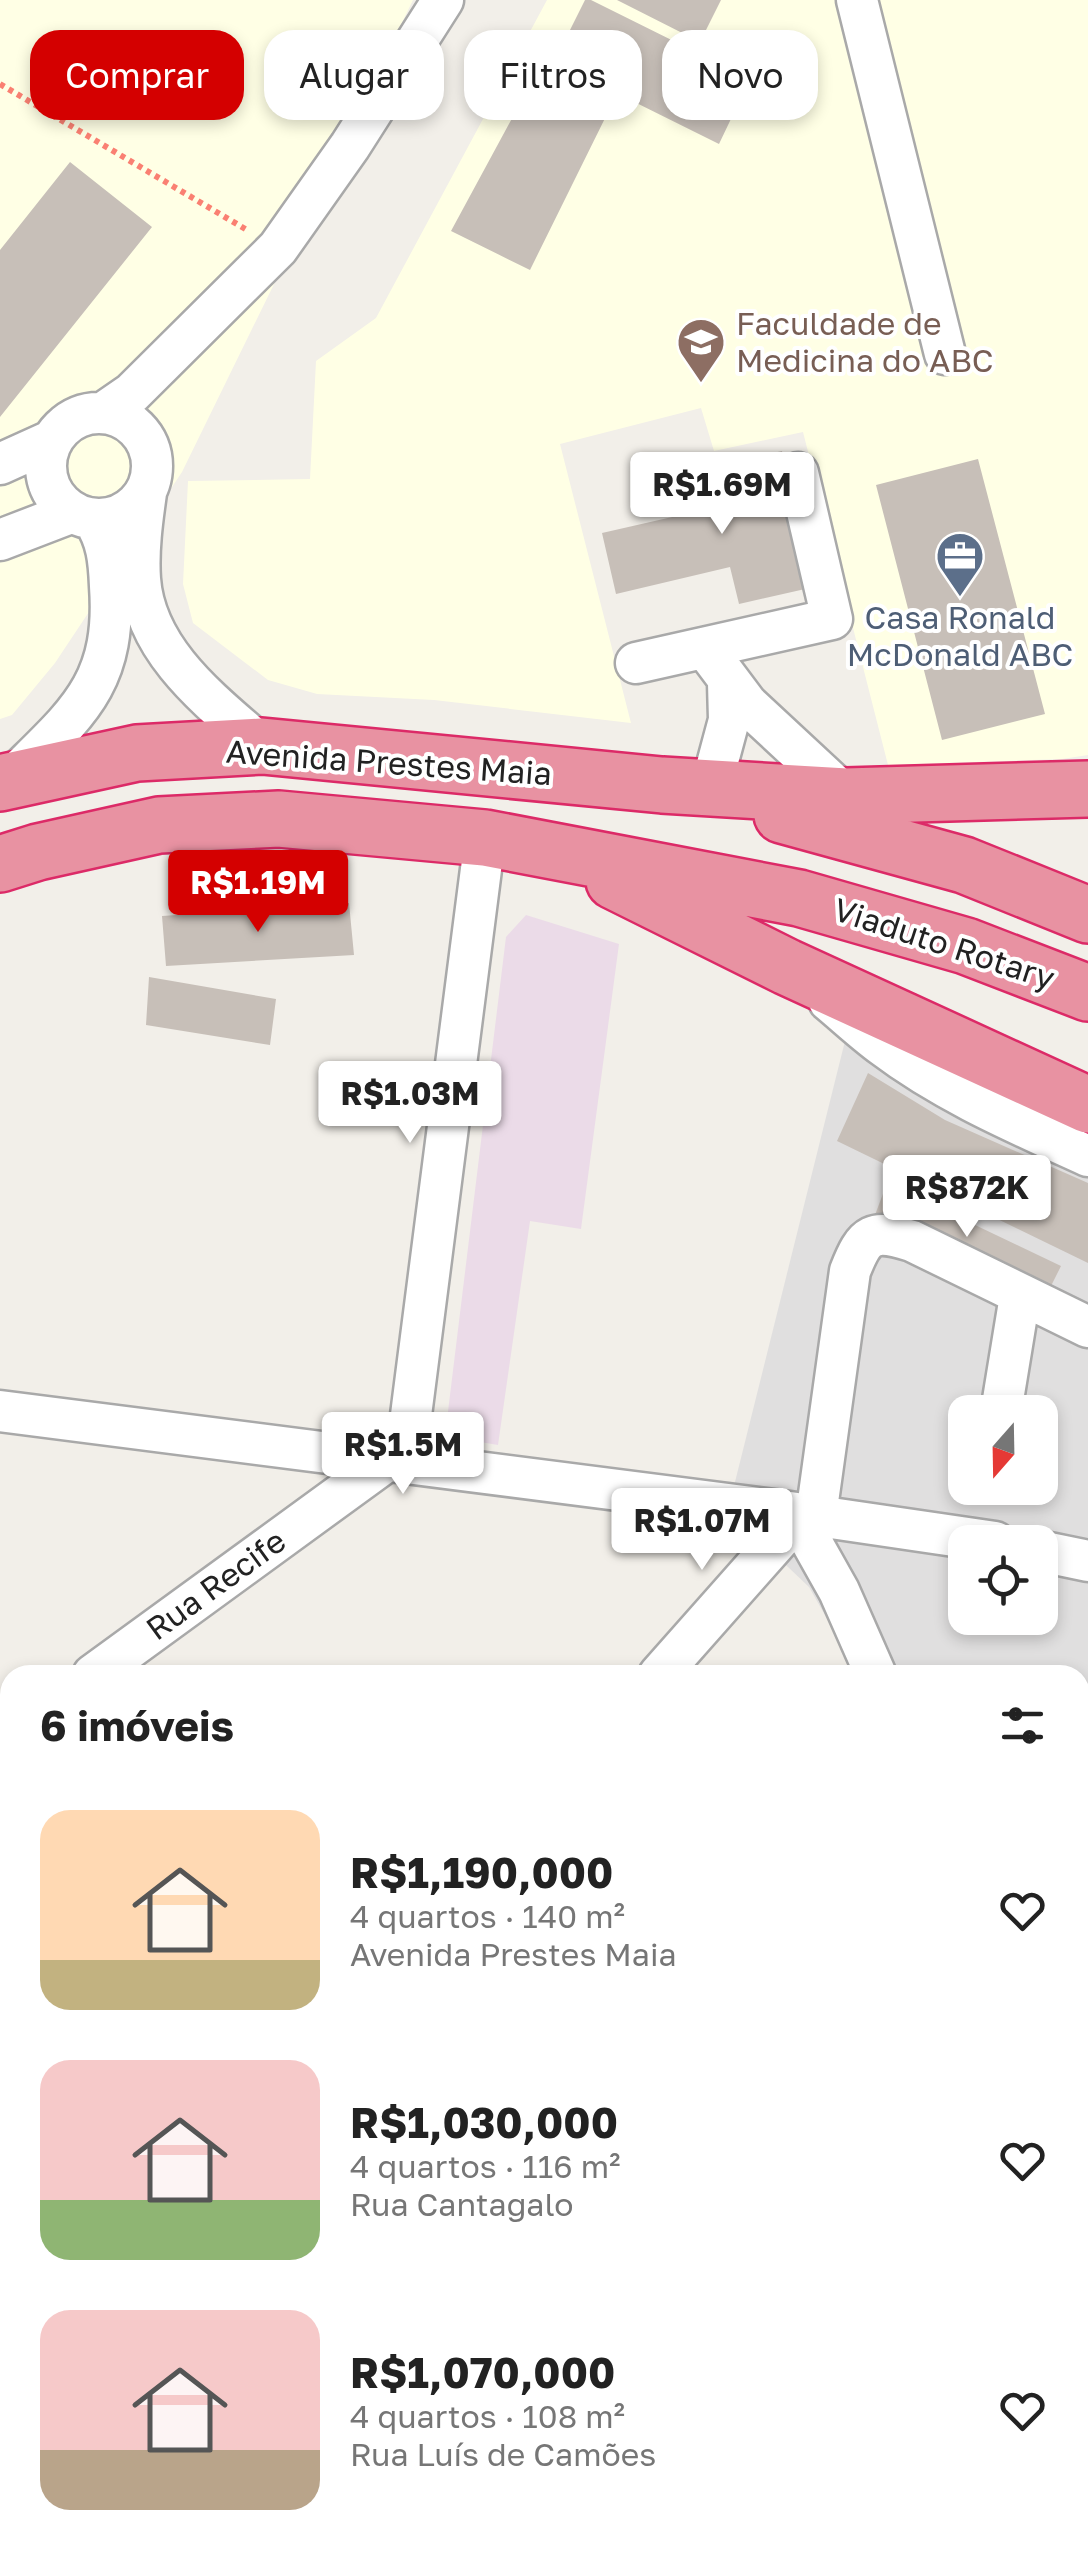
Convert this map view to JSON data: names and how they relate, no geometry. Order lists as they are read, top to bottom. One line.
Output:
{"streets":{"highway":["Avenida Prestes Maia","Viaduto Rotary"],"street":["Rua Recife"]},"crossings":[["Avenida Prestes Maia","Viaduto Rotary"]],"places":{"school or university":["Faculdade de Medicina do ABC"],"office":["Casa Ronald McDonald ABC"]},"north":"bottom","page":{"chip":["Comprar","Alugar","Filtros","Novo"],"price":["R$1.69M","R$1.19M","R$1.03M","R$872K","R$1.5M","R$1.07M"],"heading":"6 imóveis","list":[{"name":"R$1,190,000","note":"4 quartos · 140 m² · Avenida Prestes Maia"},{"name":"R$1,030,000","note":"4 quartos · 116 m² · Rua Cantagalo"},{"name":"R$1,070,000","note":"4 quartos · 108 m² · Rua Luís de Camões"}]}}
